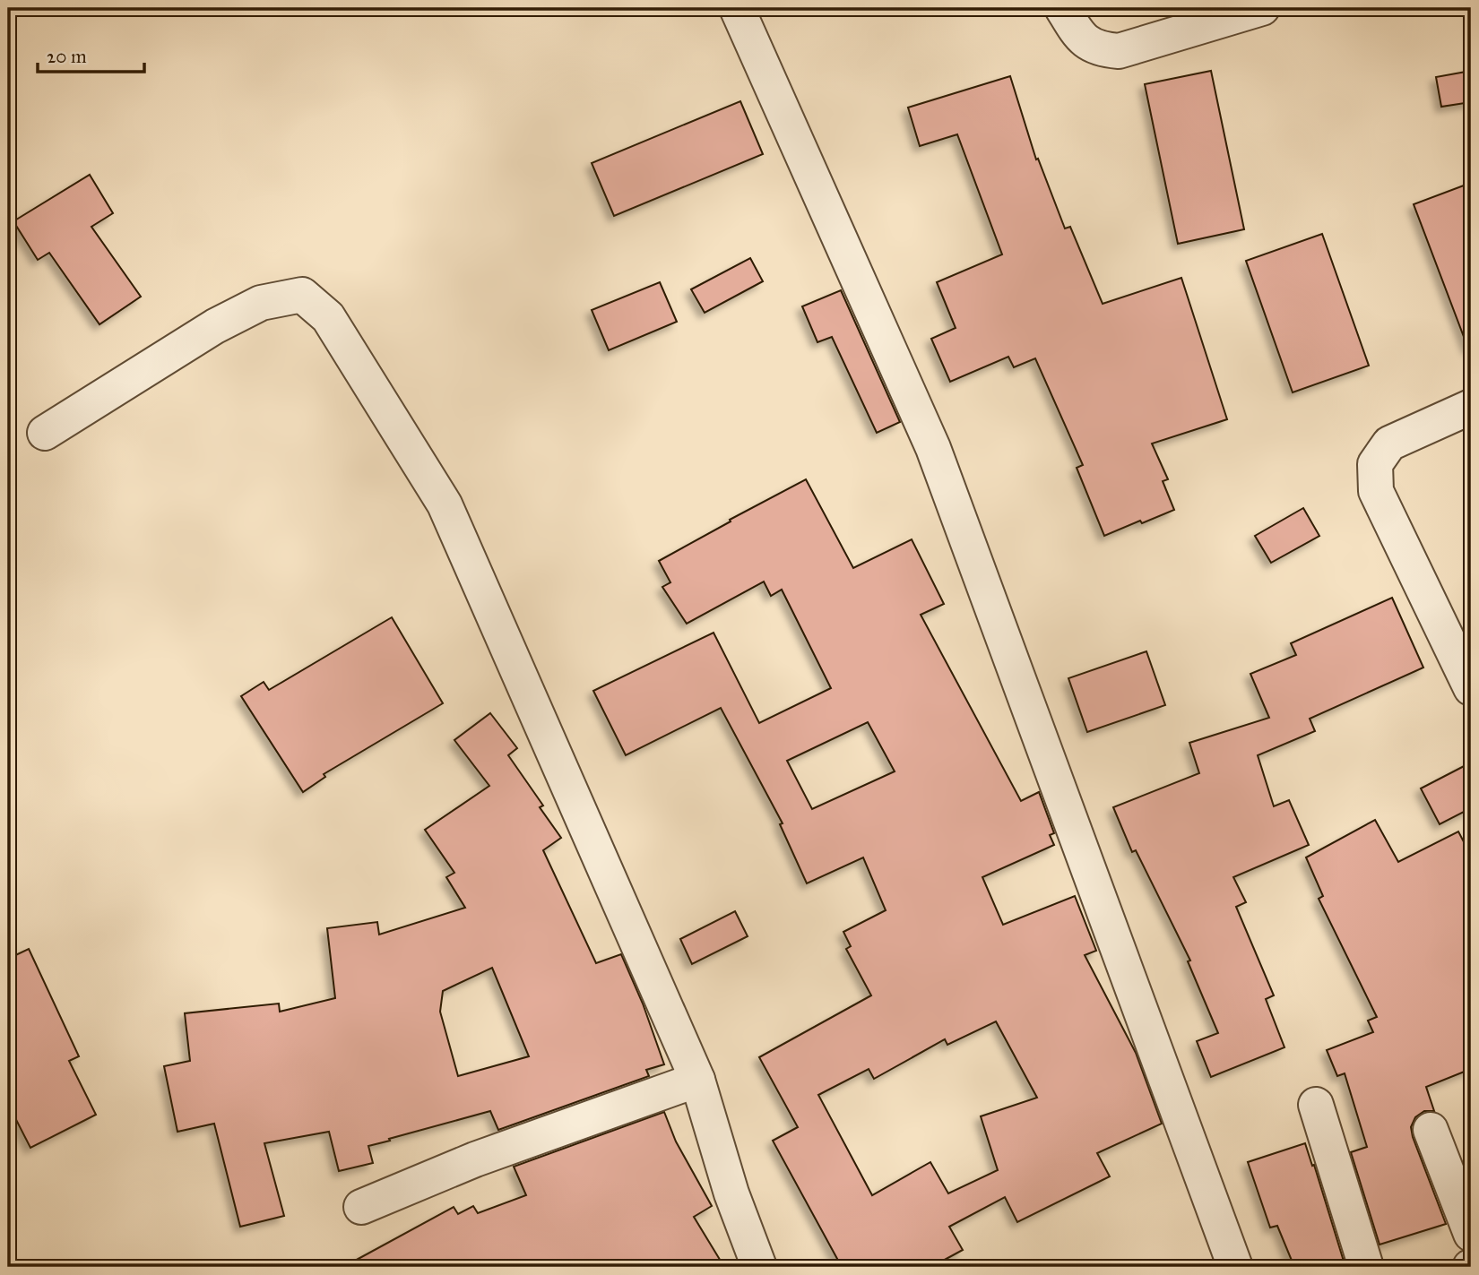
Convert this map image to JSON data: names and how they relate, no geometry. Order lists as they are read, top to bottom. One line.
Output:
{"scale_bar":"20 m"}
